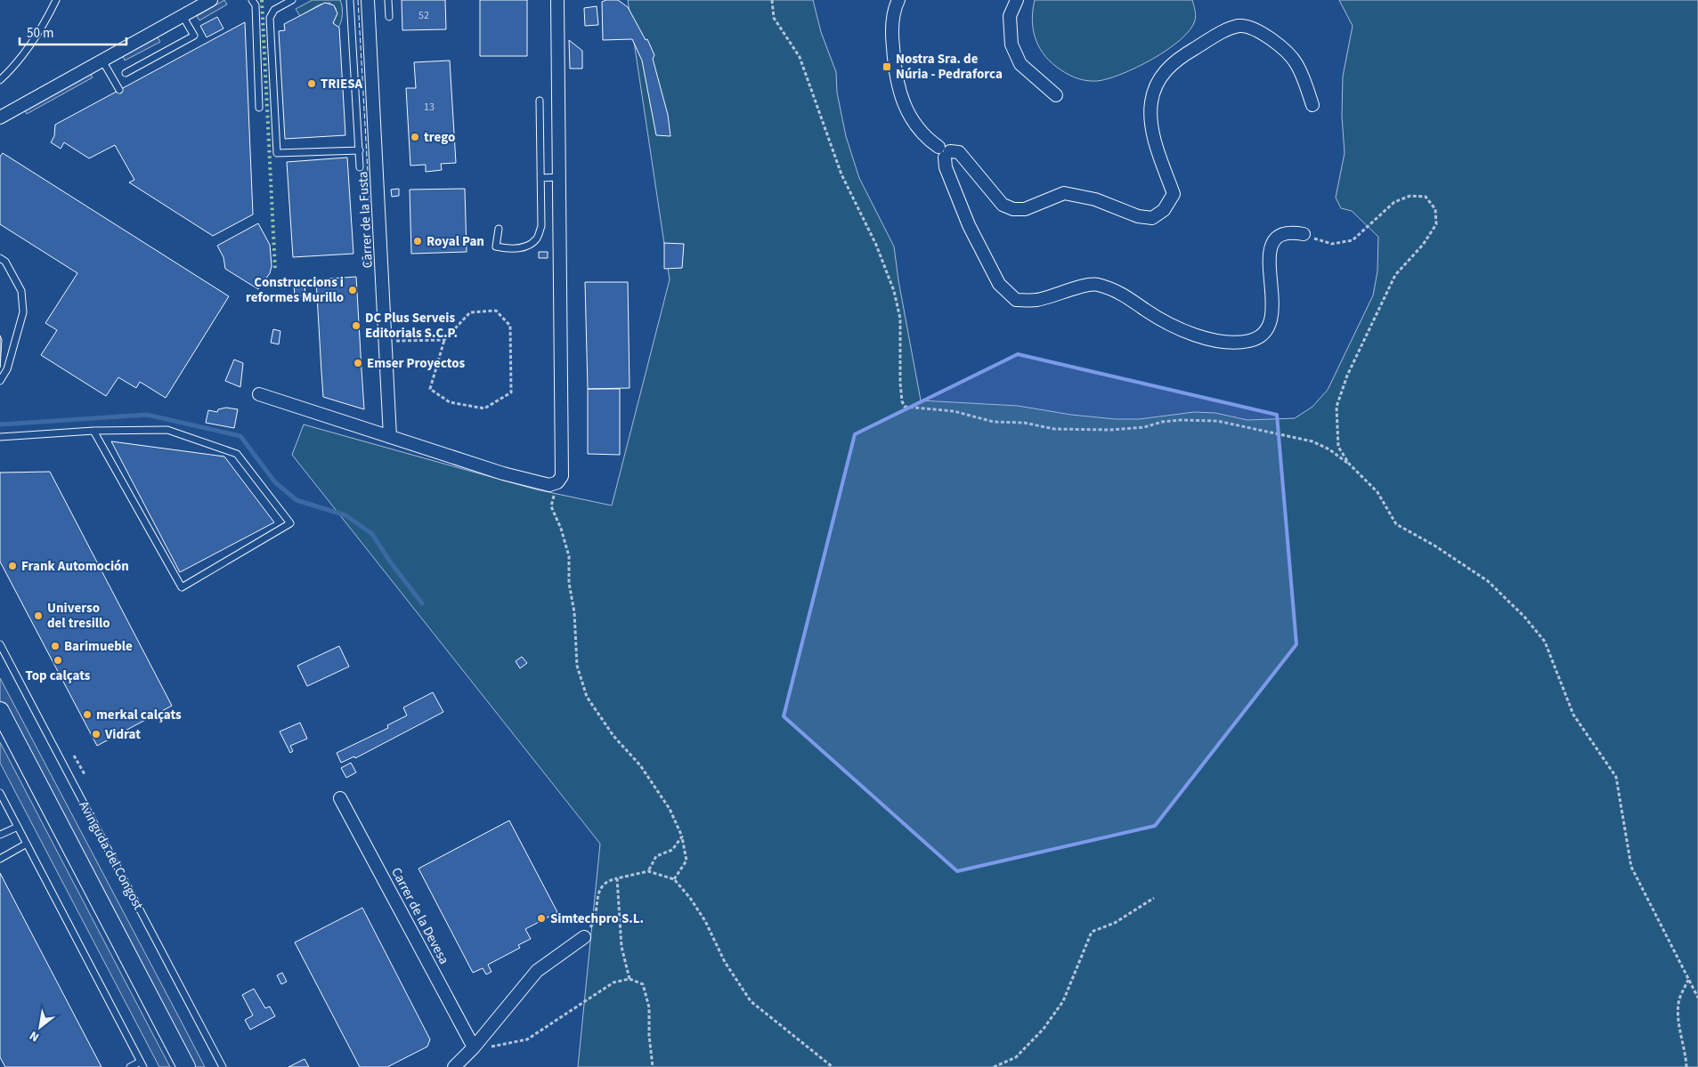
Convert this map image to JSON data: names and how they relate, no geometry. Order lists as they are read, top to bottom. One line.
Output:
{"streets":{"street":["Carrer de la Fusta","Carrer de la Devesa"],"lane":["Avinguda del Congost"]},"places":{"transit":["Nostra Sra. de Núria - Pedraforca"],"other":["TRIESA","trego","Royal Pan","Construccions i reformes Murillo","DC Plus Serveis Editorials S.C.P.","Emser Proyectos","Frank Automoción","Universo del tresillo","Barimueble","Top calçats","merkal calçats","Vidrat","Simtechpro S.L."]},"house_numbers":["52","13"],"scale_bar":"50 m","north":"bottom left"}
